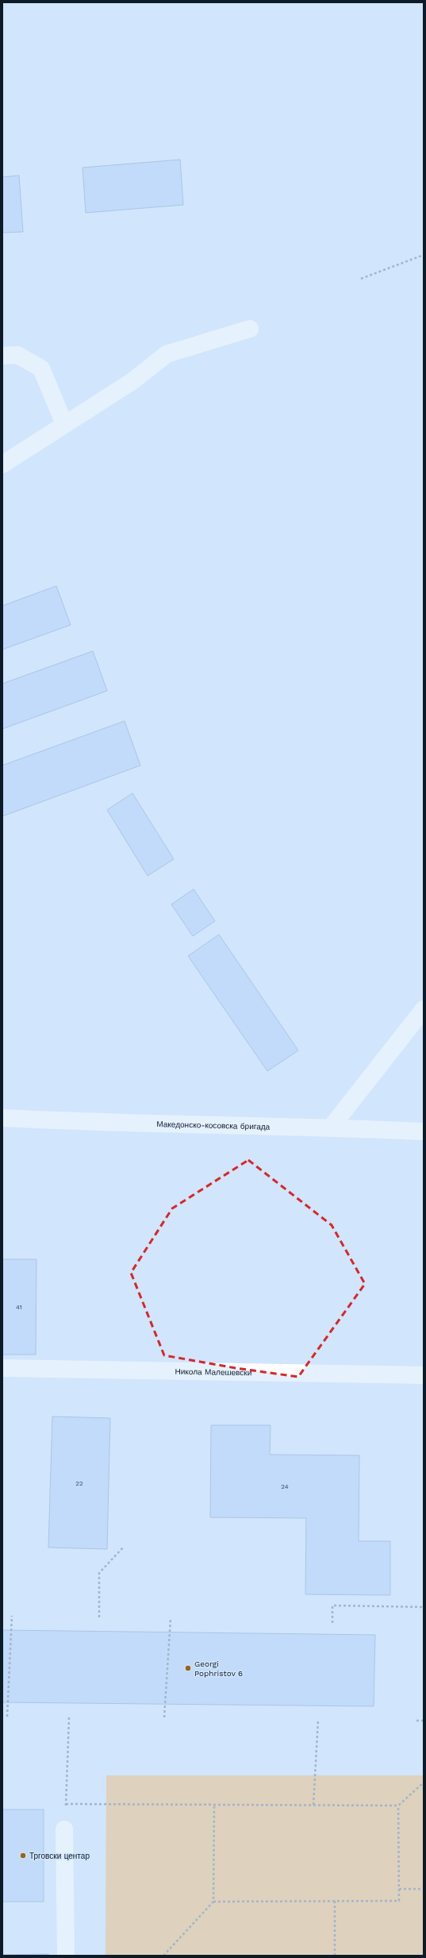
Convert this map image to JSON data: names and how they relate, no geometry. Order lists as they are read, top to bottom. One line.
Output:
{"streets":{"street":["Македонско-косовска бригада","Никола Малешевски"]},"places":["Georgi Pophristov 6","Трговски центар"],"house_numbers":["41","22","24"]}
